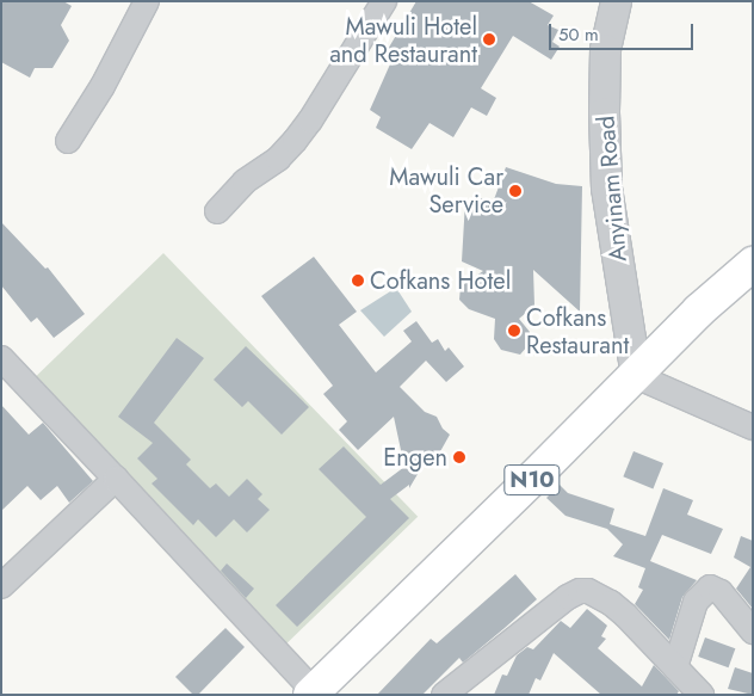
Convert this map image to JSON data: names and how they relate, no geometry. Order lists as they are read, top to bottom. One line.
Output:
{"streets":{"main road":["N10"],"street":["Anyinam Road"]},"crossings":[["Anyinam Road","N10"]],"places":["Mawuli Hotel and Restaurant","Mawuli Car Service","Cofkans Hotel","Cofkans Restaurant","Engen"],"scale_bar":"50 m"}
